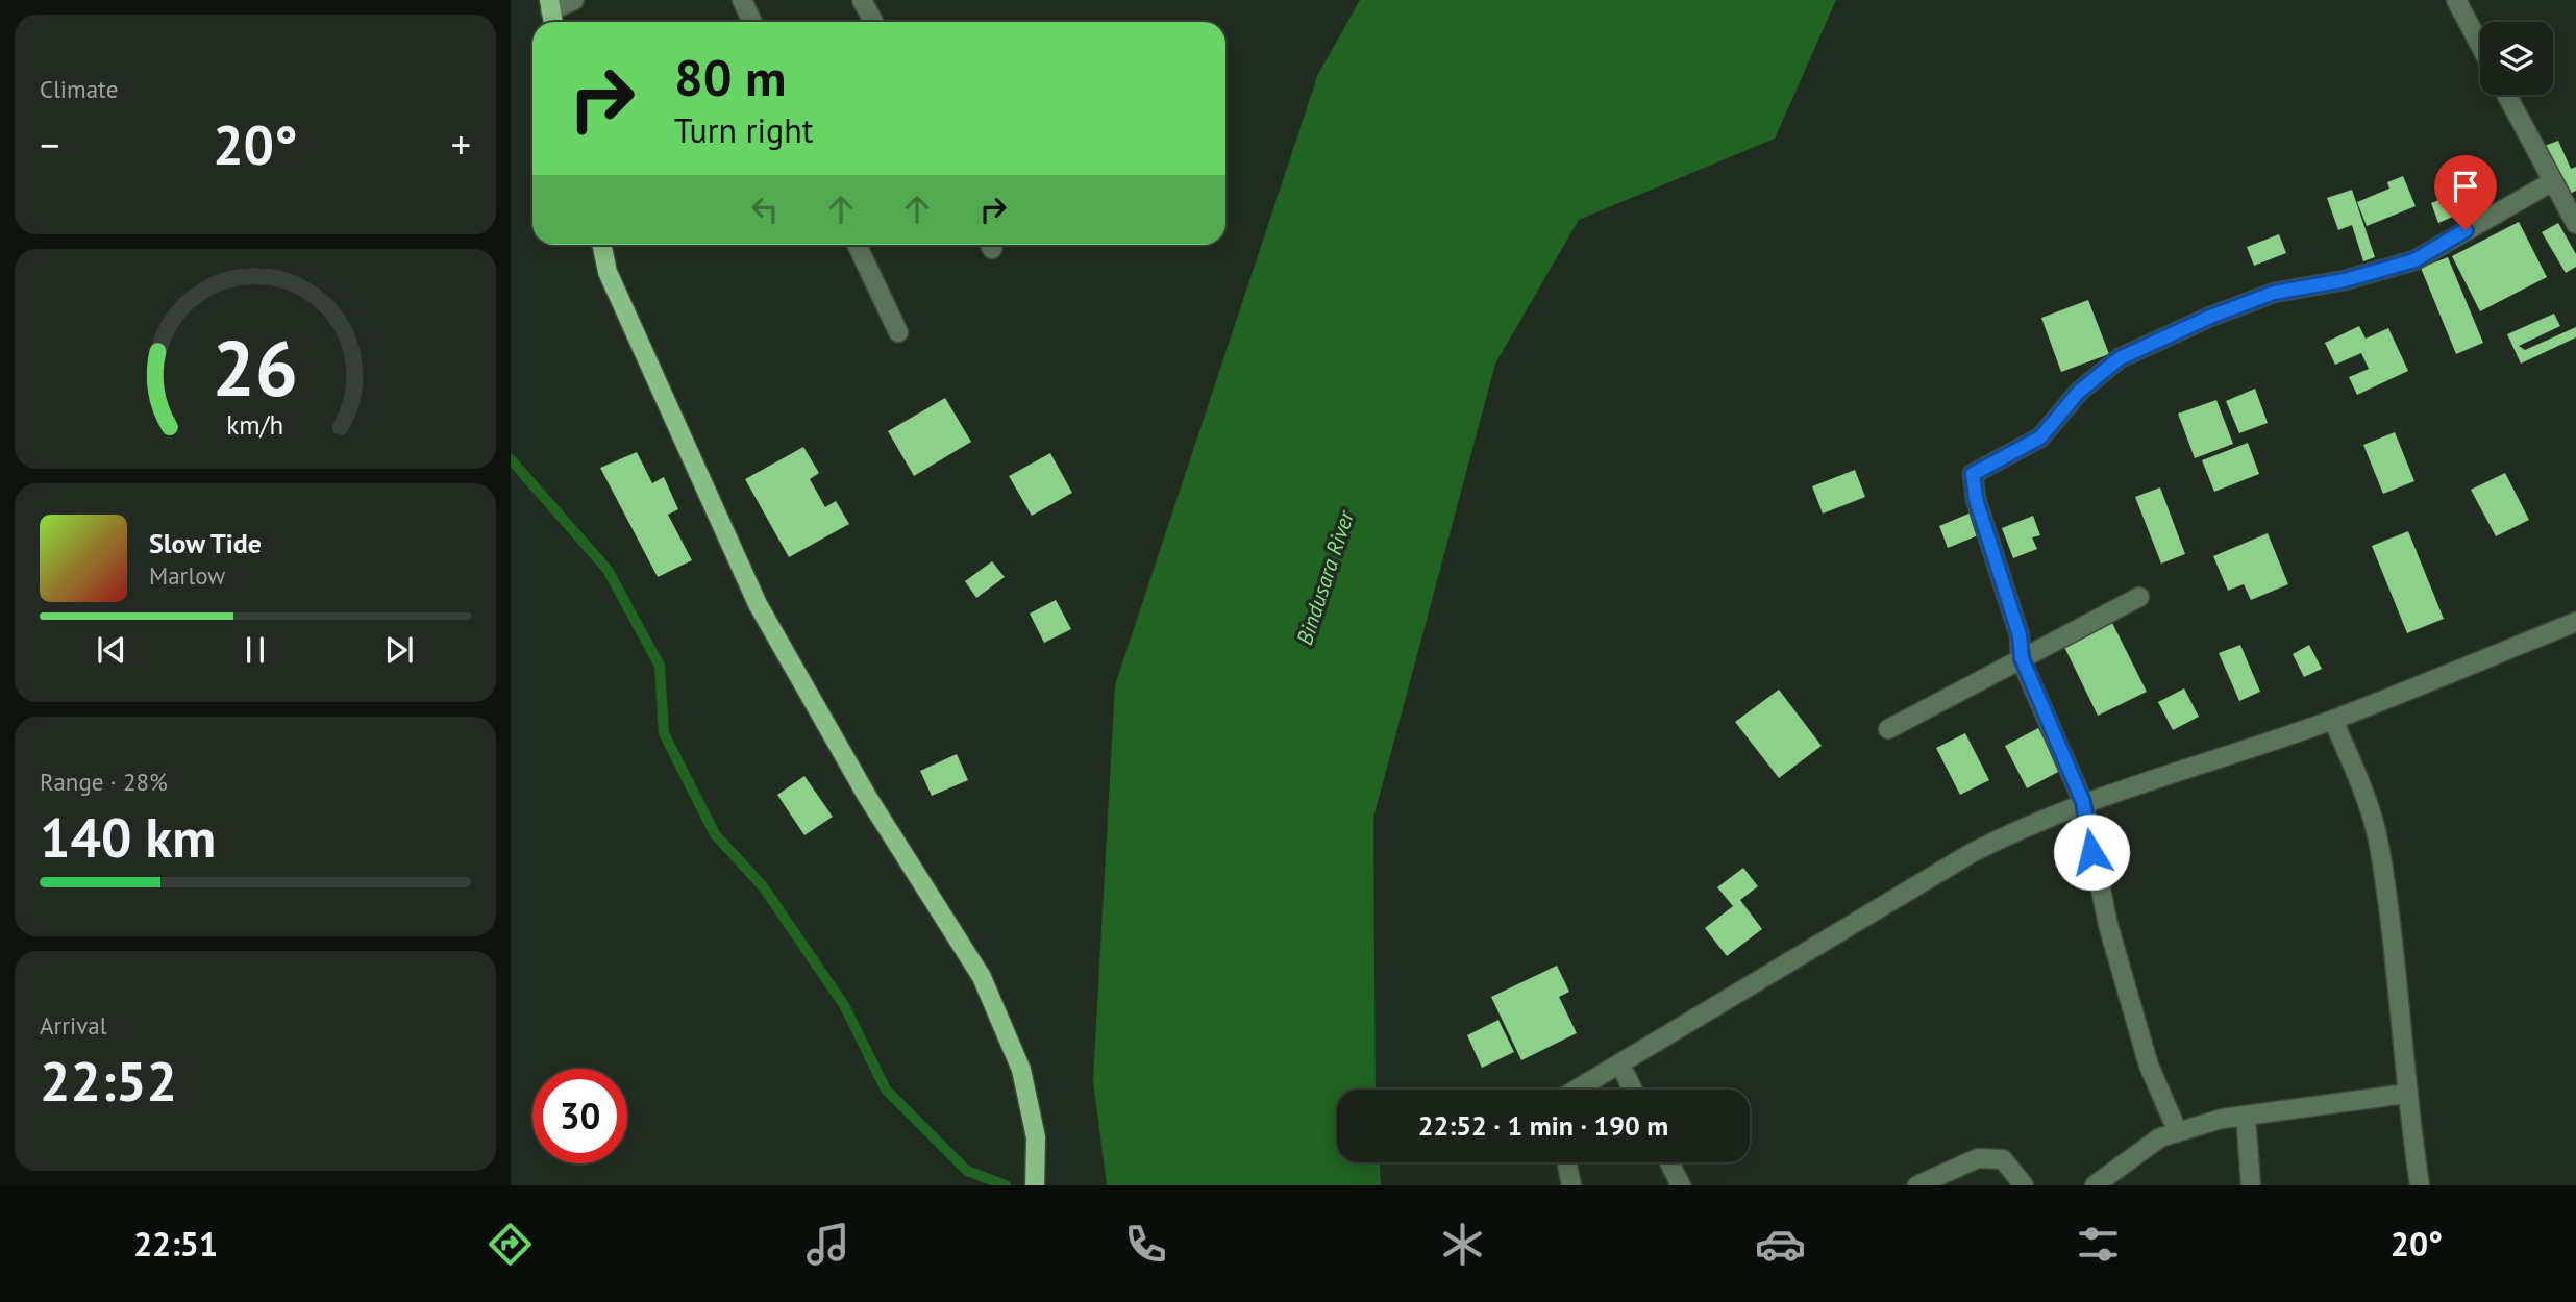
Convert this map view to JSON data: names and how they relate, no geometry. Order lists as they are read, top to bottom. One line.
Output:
{"water":["Bindusara River"],"page":{"tile":["Climate",["Range · 28%","140 km"],["Arrival","22:52"]],"turn":["80 m","Turn right"],"heat":["−","20°","+"],"song":["Slow Tide","Marlow"],"limit":"30","trip":"22:52 · 1 min · 190 m","tabs":["22:51","20°"],"gauge":["26","km/h"]}}
